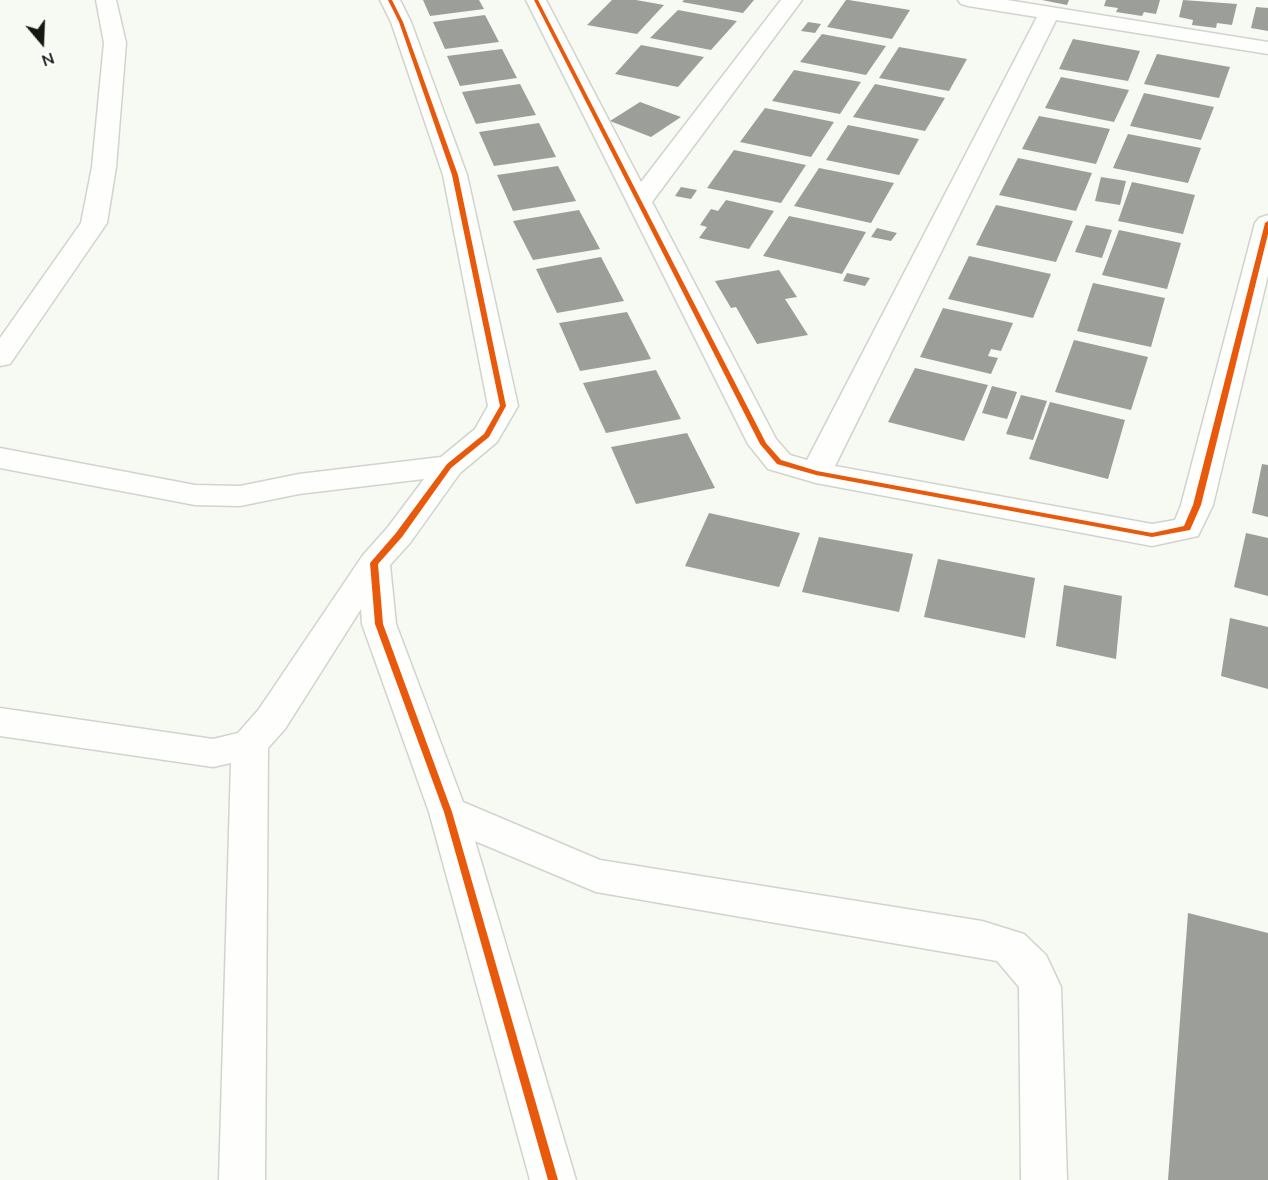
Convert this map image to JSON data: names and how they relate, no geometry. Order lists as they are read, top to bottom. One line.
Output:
{"north":"bottom"}
